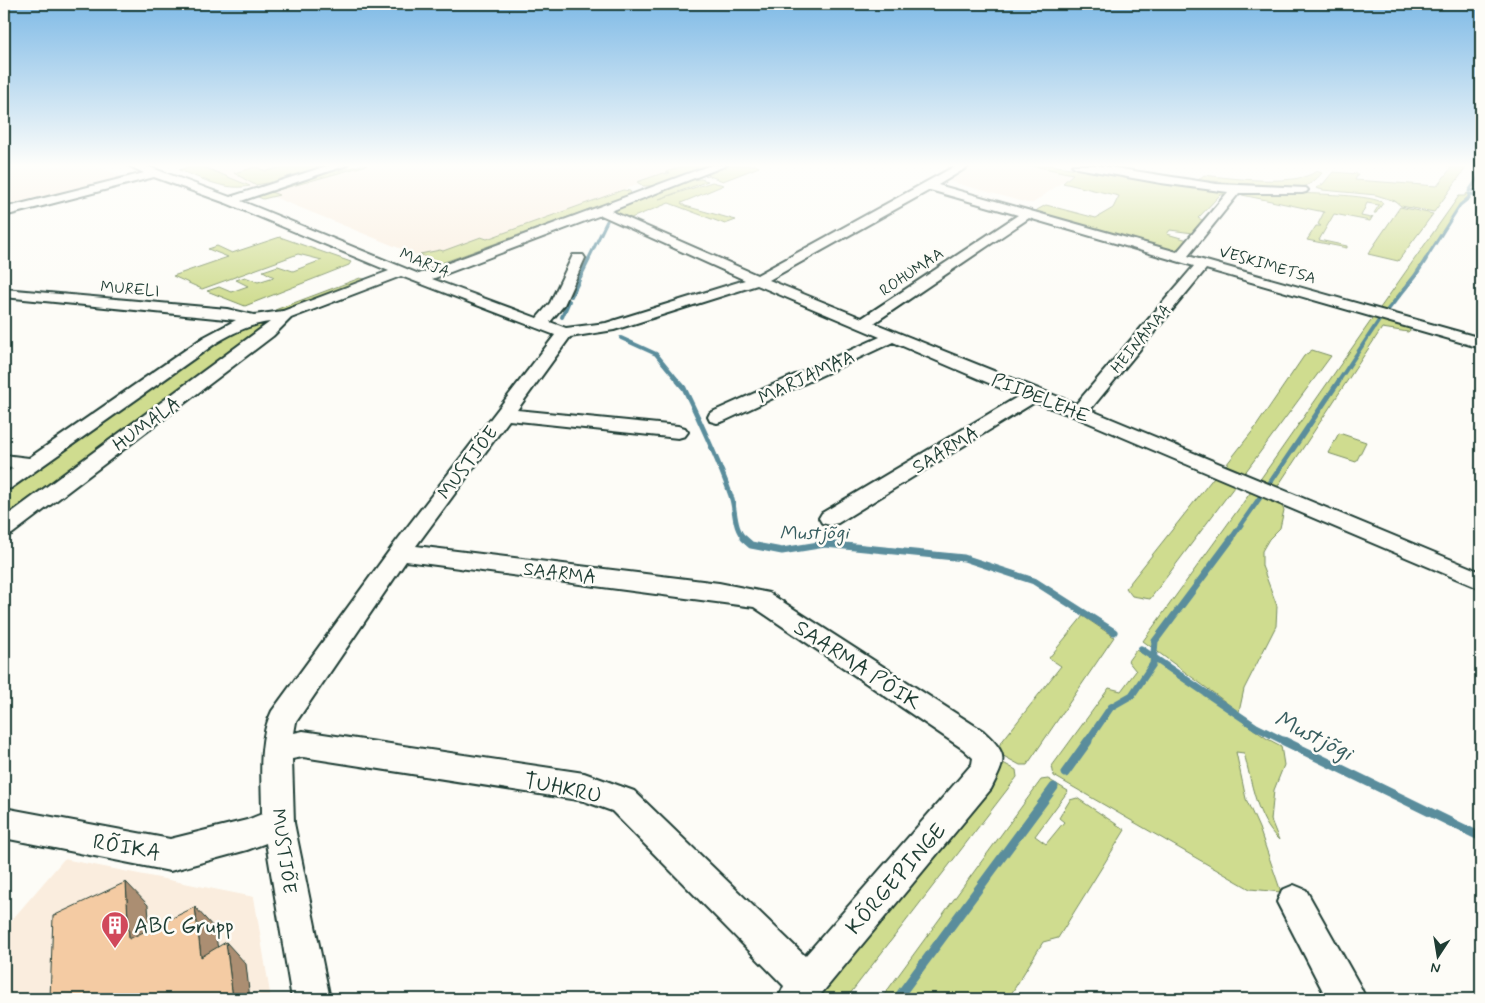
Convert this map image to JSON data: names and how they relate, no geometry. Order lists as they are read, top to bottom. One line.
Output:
{"streets":{"street":["MARJA","VESKIMETSA","ROHUMAA","MURELI","HEINAMAA","MARJAMAA","PIIBELEHE","HUMALA","SAARMA","MUSTJÕE","SAARMA PÕIK","TUHKRU","RÕIKA","KÕRGEPINGE"]},"crossings":[["MARJA","HUMALA"],["MARJA","MUSTJÕE"],["VESKIMETSA","ROHUMAA"],["VESKIMETSA","HEINAMAA"],["ROHUMAA","PIIBELEHE"],["MURELI","HUMALA"],["HEINAMAA","PIIBELEHE"],["MARJAMAA","PIIBELEHE"],["PIIBELEHE","SAARMA"],["SAARMA","MUSTJÕE"],["SAARMA","SAARMA PÕIK"],["MUSTJÕE","TUHKRU"],["MUSTJÕE","RÕIKA"],["SAARMA PÕIK","KÕRGEPINGE"],["TUHKRU","KÕRGEPINGE"]],"water":["Mustjõgi"],"places":{"building":["ABC Grupp"]},"north":"bottom"}
